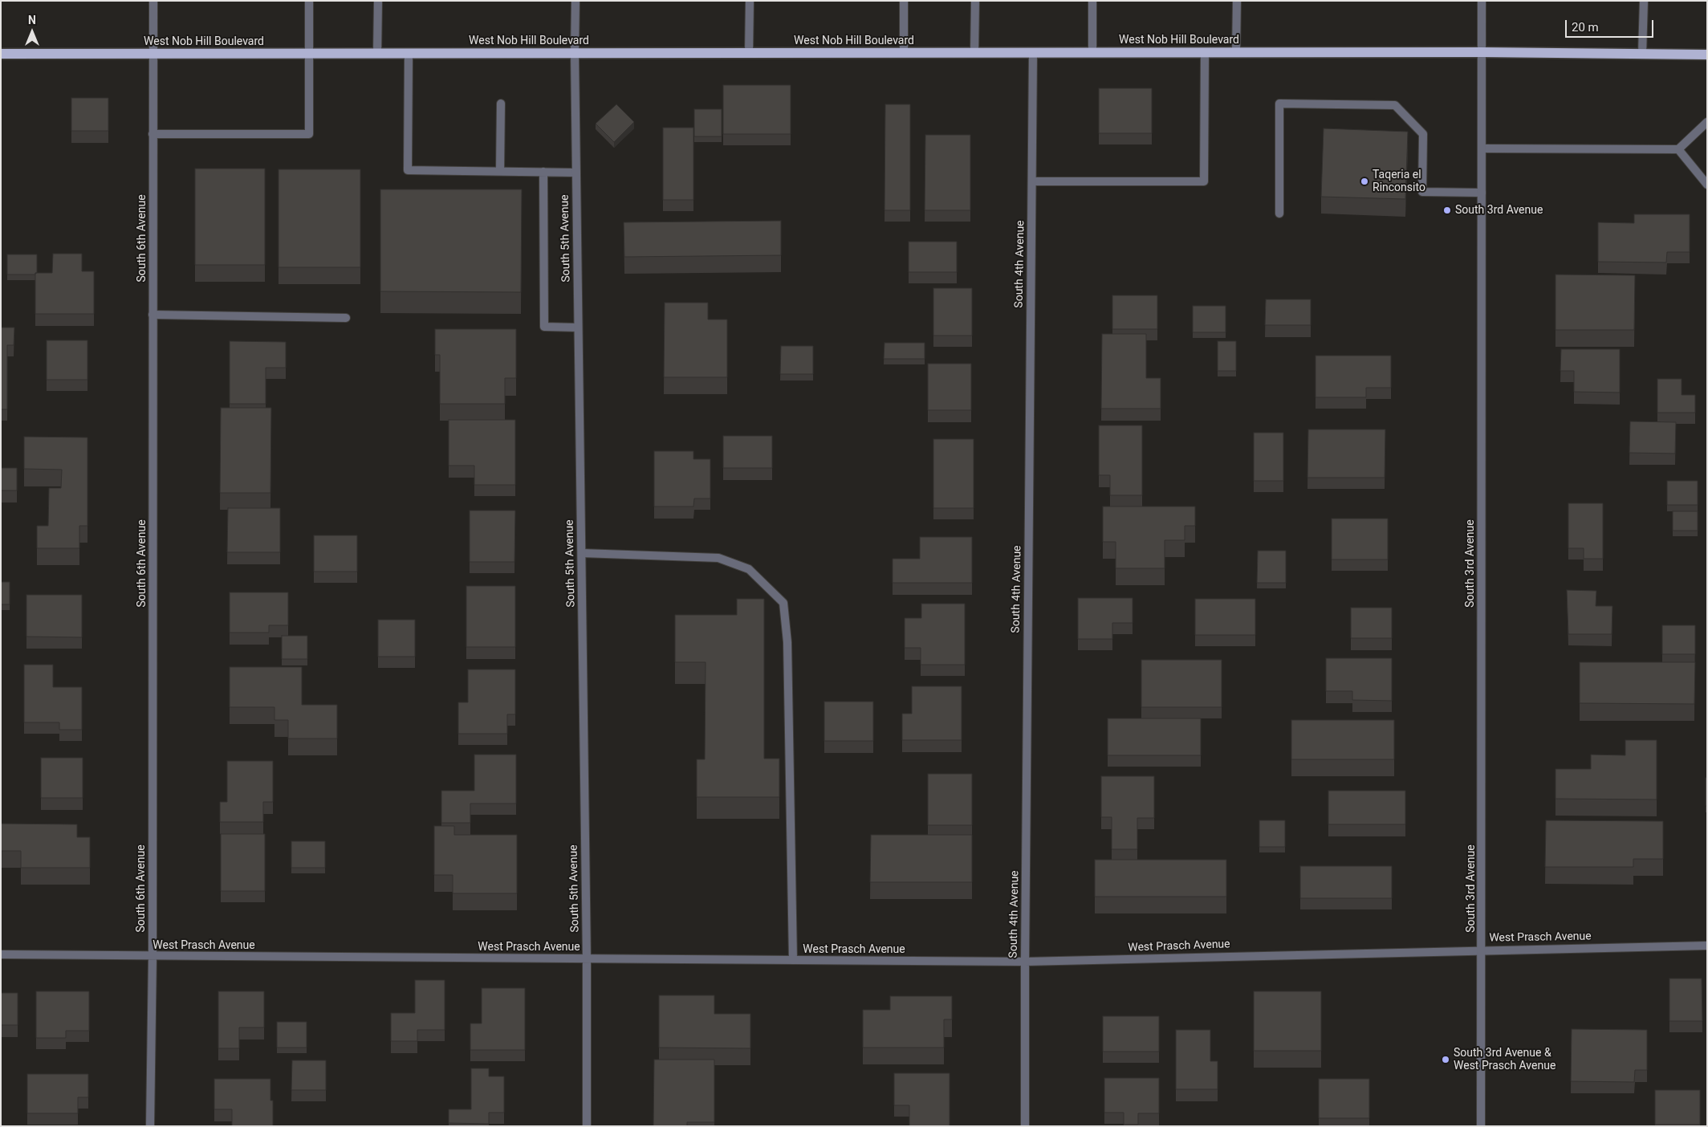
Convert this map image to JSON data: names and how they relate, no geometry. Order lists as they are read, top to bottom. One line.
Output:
{"streets":{"main road":["West Nob Hill Boulevard"],"street":["South 6th Avenue","South 5th Avenue","South 4th Avenue","South 3rd Avenue","West Prasch Avenue"]},"crossings":[["West Nob Hill Boulevard","South 6th Avenue"],["West Nob Hill Boulevard","South 5th Avenue"],["West Nob Hill Boulevard","South 4th Avenue"],["West Nob Hill Boulevard","South 3rd Avenue"],["South 6th Avenue","West Prasch Avenue"],["South 5th Avenue","West Prasch Avenue"],["South 4th Avenue","West Prasch Avenue"],["South 3rd Avenue","West Prasch Avenue"]],"places":["Taqeria el Rinconsito","South 3rd Avenue","South 3rd Avenue & West Prasch Avenue"],"scale_bar":"20 m","north":"top"}
